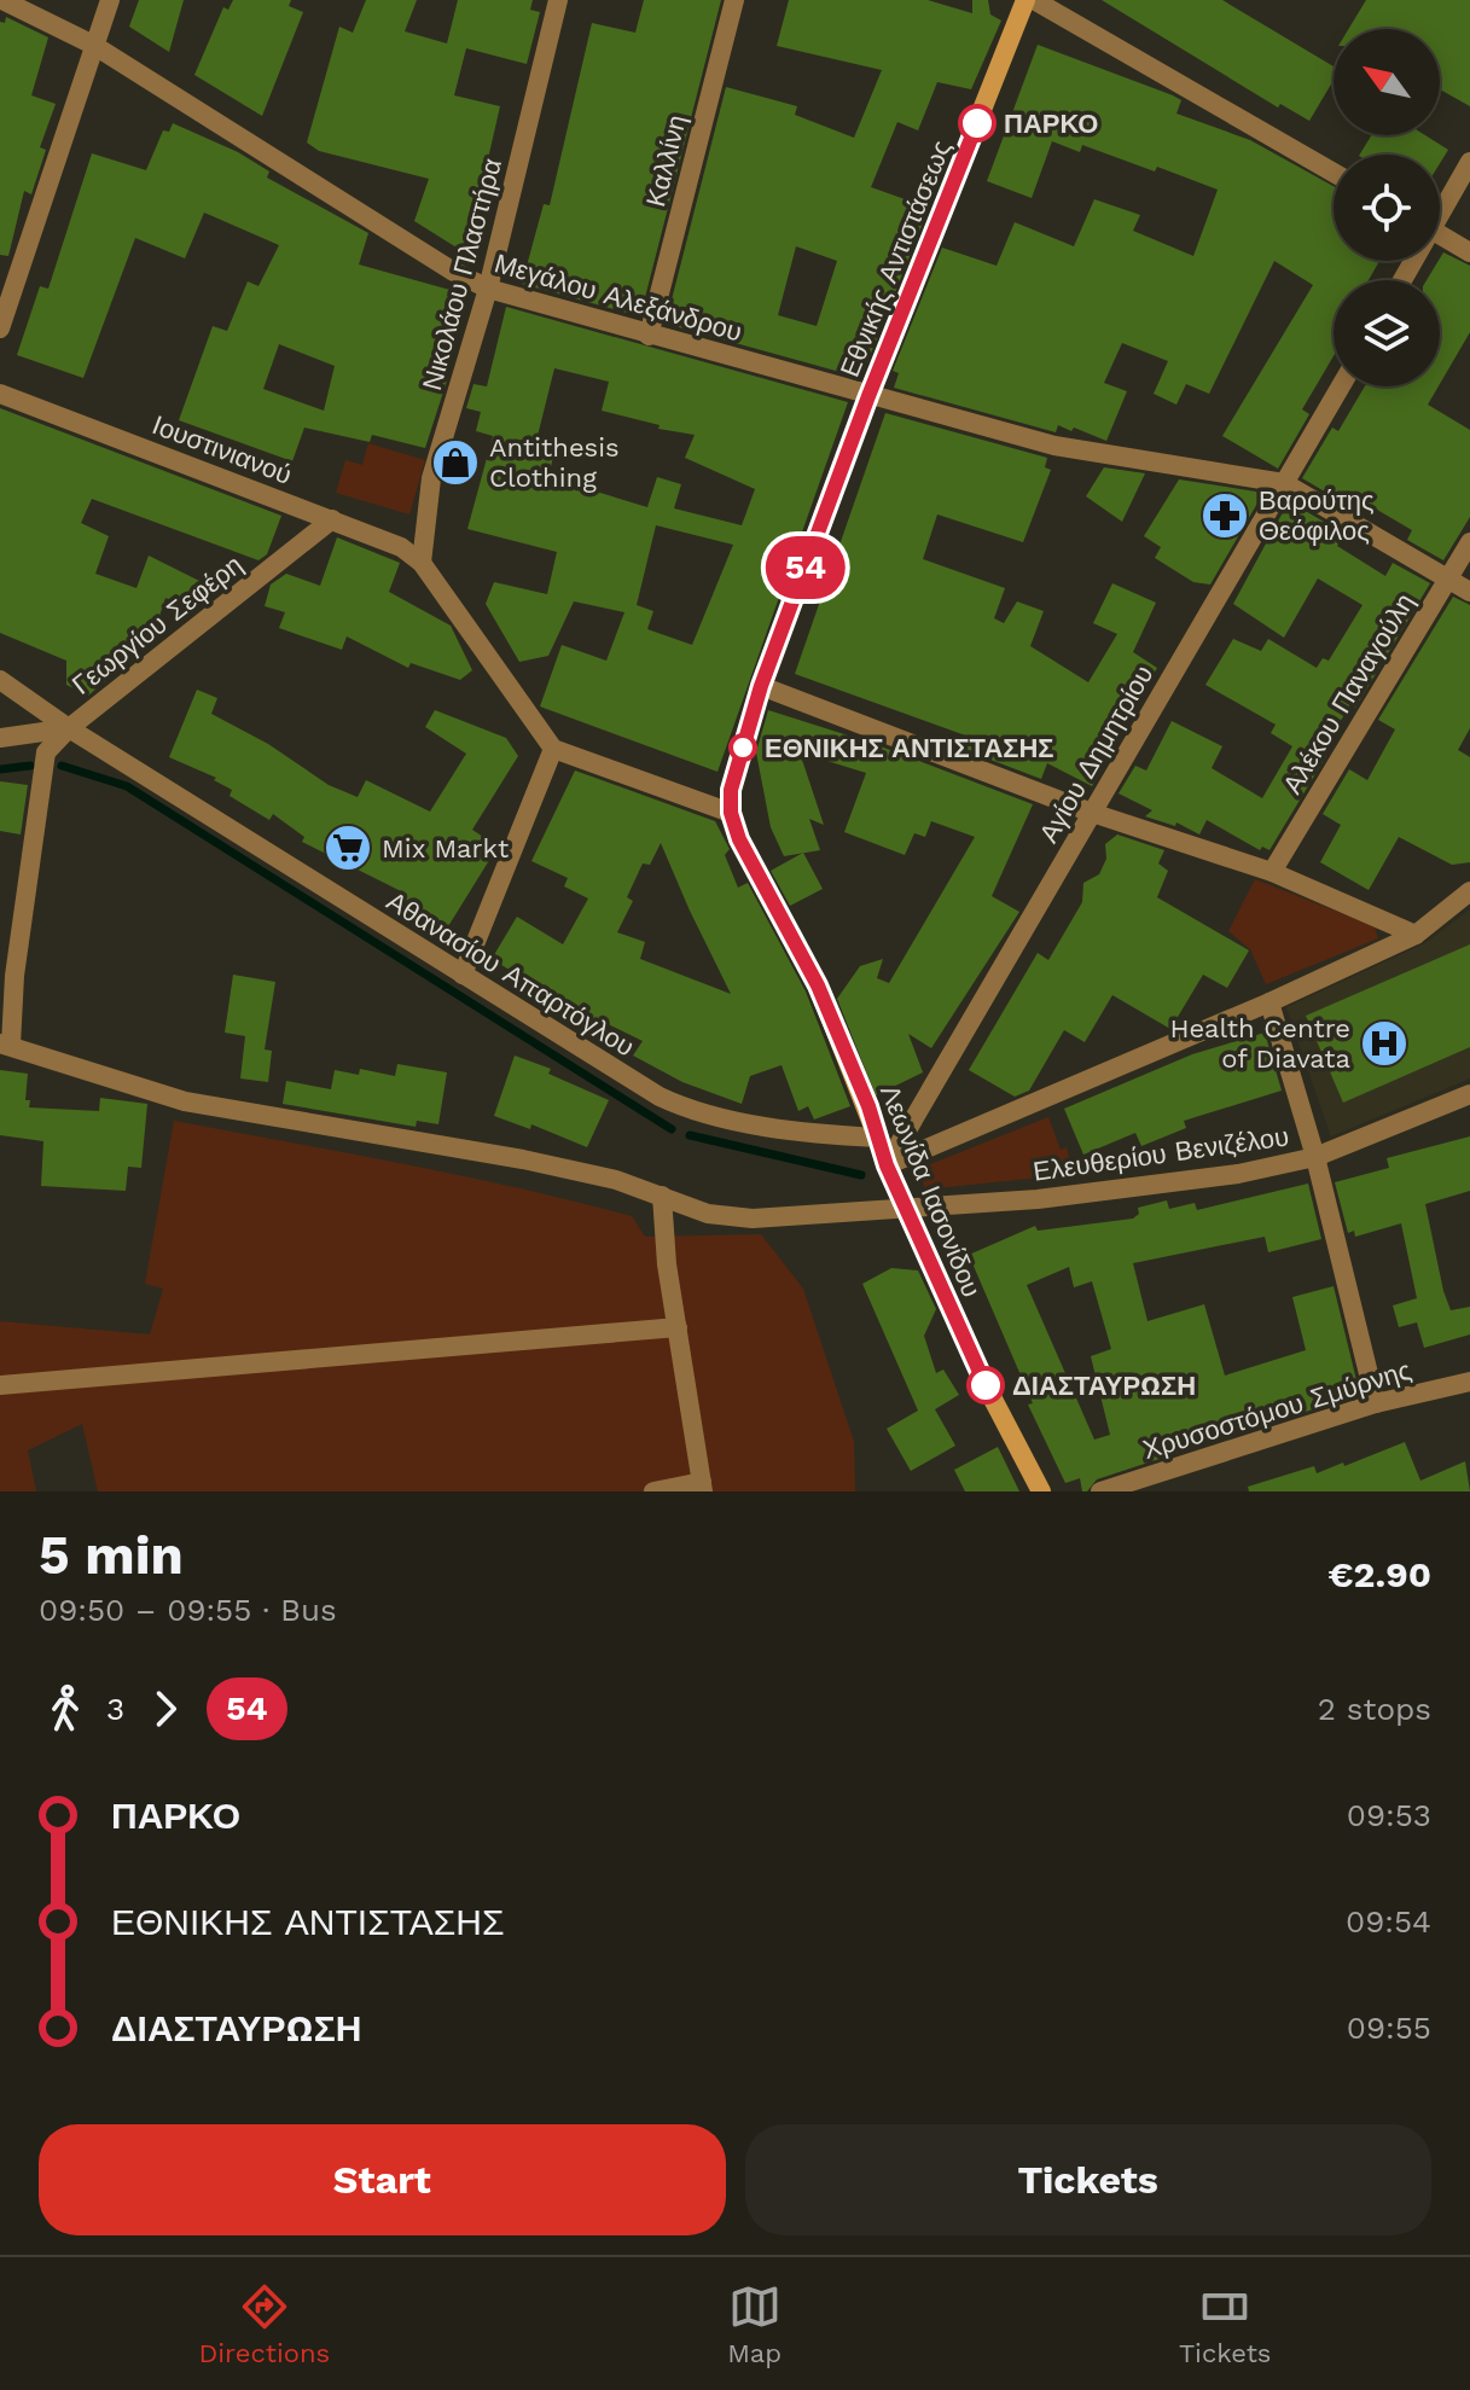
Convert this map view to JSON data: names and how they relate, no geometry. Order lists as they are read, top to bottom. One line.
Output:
{"streets":{"main road":["Εθνικής Αντιστάσεως","Λεωνίδα Ιασονίδου"],"street":["Καλλίνη","Νικολάου Πλαστήρα","Μεγάλου Αλεξάνδρου","Ιουστινιανού","Γεωργίου Σεφέρη","Αλέκου Παναγούλη","Αγίου Δημητρίου","Αθανασίου Απαρτόγλου","Ελευθερίου Βενιζέλου","Χρυσοστόμου Σμύρνης"]},"crossings":[["Καλλίνη","Μεγάλου Αλεξάνδρου"],["Εθνικής Αντιστάσεως","Μεγάλου Αλεξάνδρου"],["Εθνικής Αντιστάσεως","Λεωνίδα Ιασονίδου"],["Νικολάου Πλαστήρα","Μεγάλου Αλεξάνδρου"],["Νικολάου Πλαστήρα","Ιουστινιανού"],["Μεγάλου Αλεξάνδρου","Αγίου Δημητρίου"],["Ιουστινιανού","Γεωργίου Σεφέρη"],["Γεωργίου Σεφέρη","Αθανασίου Απαρτόγλου"],["Αγίου Δημητρίου","Λεωνίδα Ιασονίδου"],["Αθανασίου Απαρτόγλου","Λεωνίδα Ιασονίδου"],["Ελευθερίου Βενιζέλου","Λεωνίδα Ιασονίδου"]],"places":{"other":["ΠΑΡΚΟ","ΕΘΝΙΚΗΣ ΑΝΤΙΣΤΑΣΗΣ","ΔΙΑΣΤΑΥΡΩΣΗ"],"shop":["Antithesis Clothing"],"pharmacy":["Βαρούτης Θεόφιλος"],"supermarket":["Mix Markt"],"hospital":["Health Centre of Diavata"]},"lines":["bus line 54"],"north":"top left","page":{"on_map":"54","heading":["5 min","09:50 – 09:55 · Bus","€2.90"],"legs":["3","54","2 stops"],"list":[{"name":"ΠΑΡΚΟ","value":"09:53"},{"name":"ΕΘΝΙΚΗΣ ΑΝΤΙΣΤΑΣΗΣ","value":"09:54"},{"name":"ΔΙΑΣΤΑΥΡΩΣΗ","value":"09:55"}],"buttons":["Start","Tickets"],"tabs":["Directions","Map","Tickets"]}}
